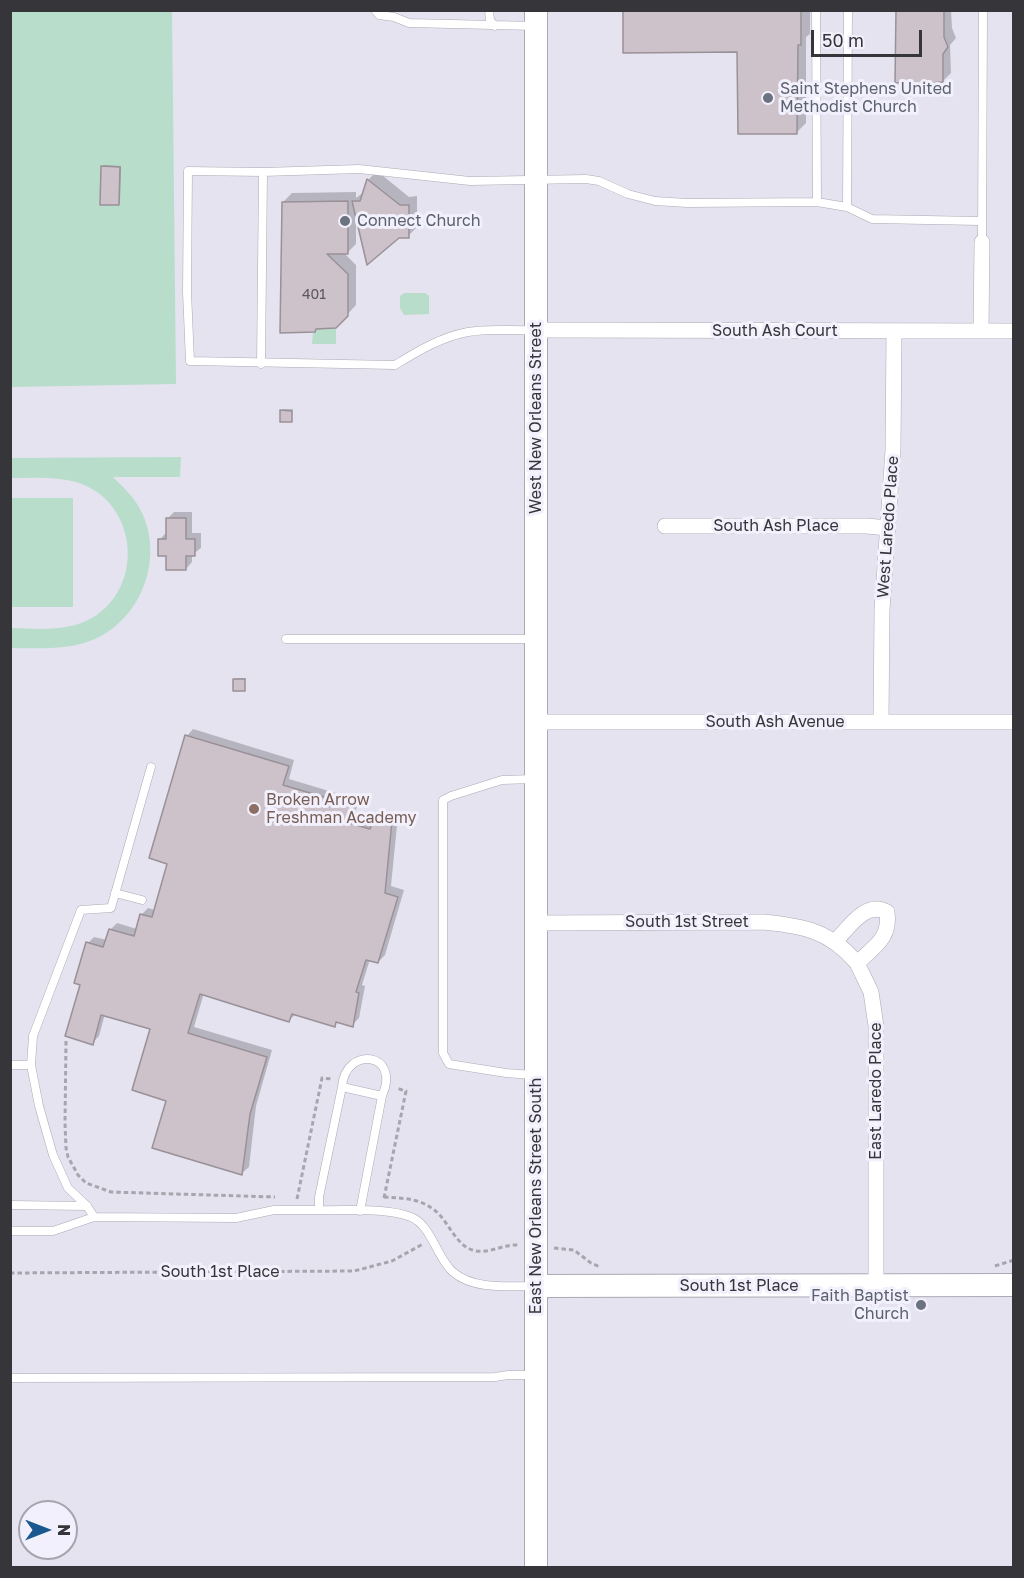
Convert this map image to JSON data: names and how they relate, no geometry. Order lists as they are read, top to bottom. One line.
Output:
{"streets":{"main road":["West New Orleans Street","East New Orleans Street South","South 1st Place"],"street":["South Ash Court","South Ash Place","West Laredo Place","South Ash Avenue","South 1st Street","East Laredo Place"]},"crossings":[["South Ash Court","West New Orleans Street"],["South Ash Court","West Laredo Place"],["West New Orleans Street","South Ash Avenue"],["West New Orleans Street","East New Orleans Street South"],["South Ash Place","West Laredo Place"],["West Laredo Place","South Ash Avenue"],["South 1st Street","East Laredo Place"],["South 1st Street","East New Orleans Street South"],["East Laredo Place","South 1st Place"],["East New Orleans Street South","South 1st Place"]],"places":["Saint Stephens United Methodist Church","Connect Church","Broken Arrow Freshman Academy","Faith Baptist Church"],"house_numbers":["401"],"scale_bar":"50 m","north":"right"}
